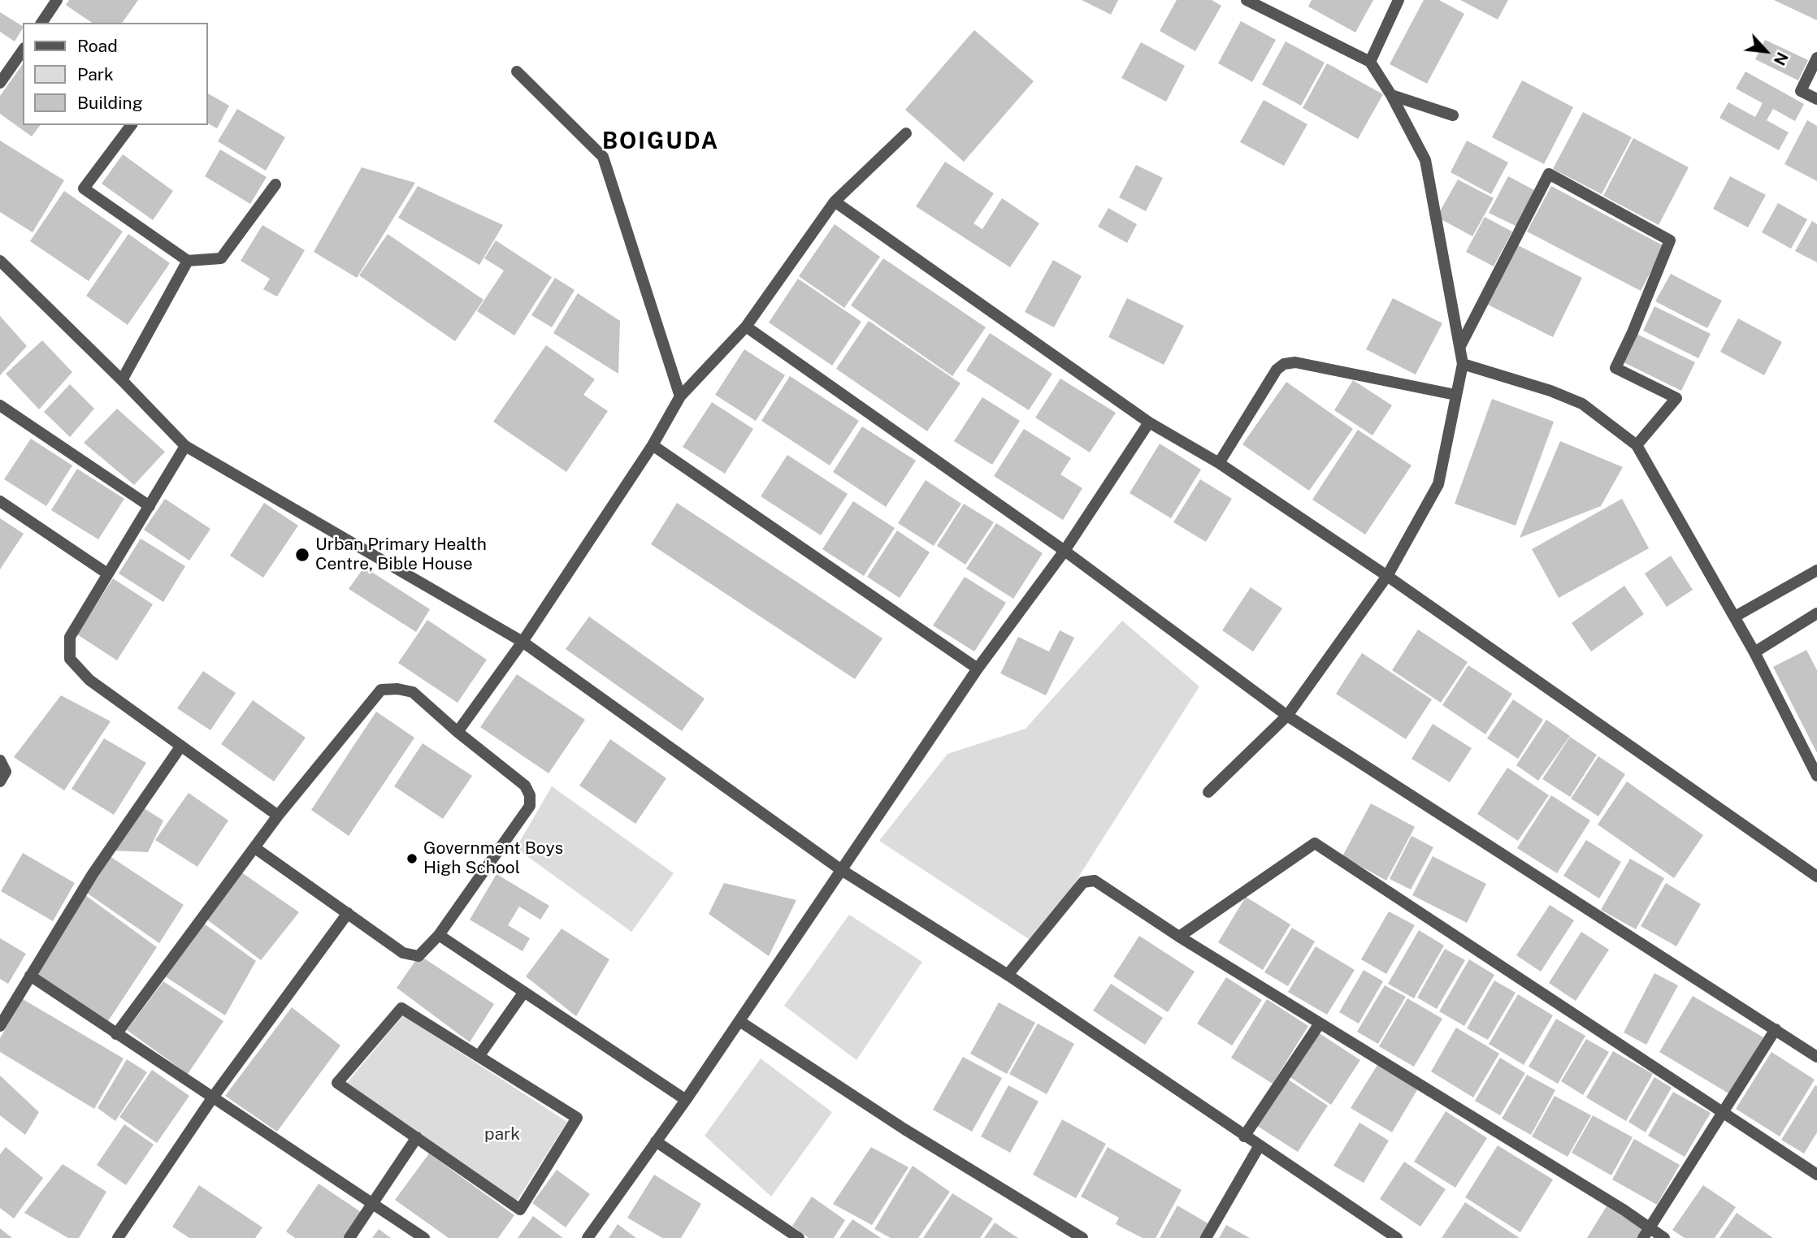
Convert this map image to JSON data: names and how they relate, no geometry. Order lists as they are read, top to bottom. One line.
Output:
{"districts":["BOIGUDA"],"parks":["park"],"places":["Urban Primary Health Centre, Bible House","Government Boys High School"],"legend":["Road","Park","Building"],"north":"bottom right"}
